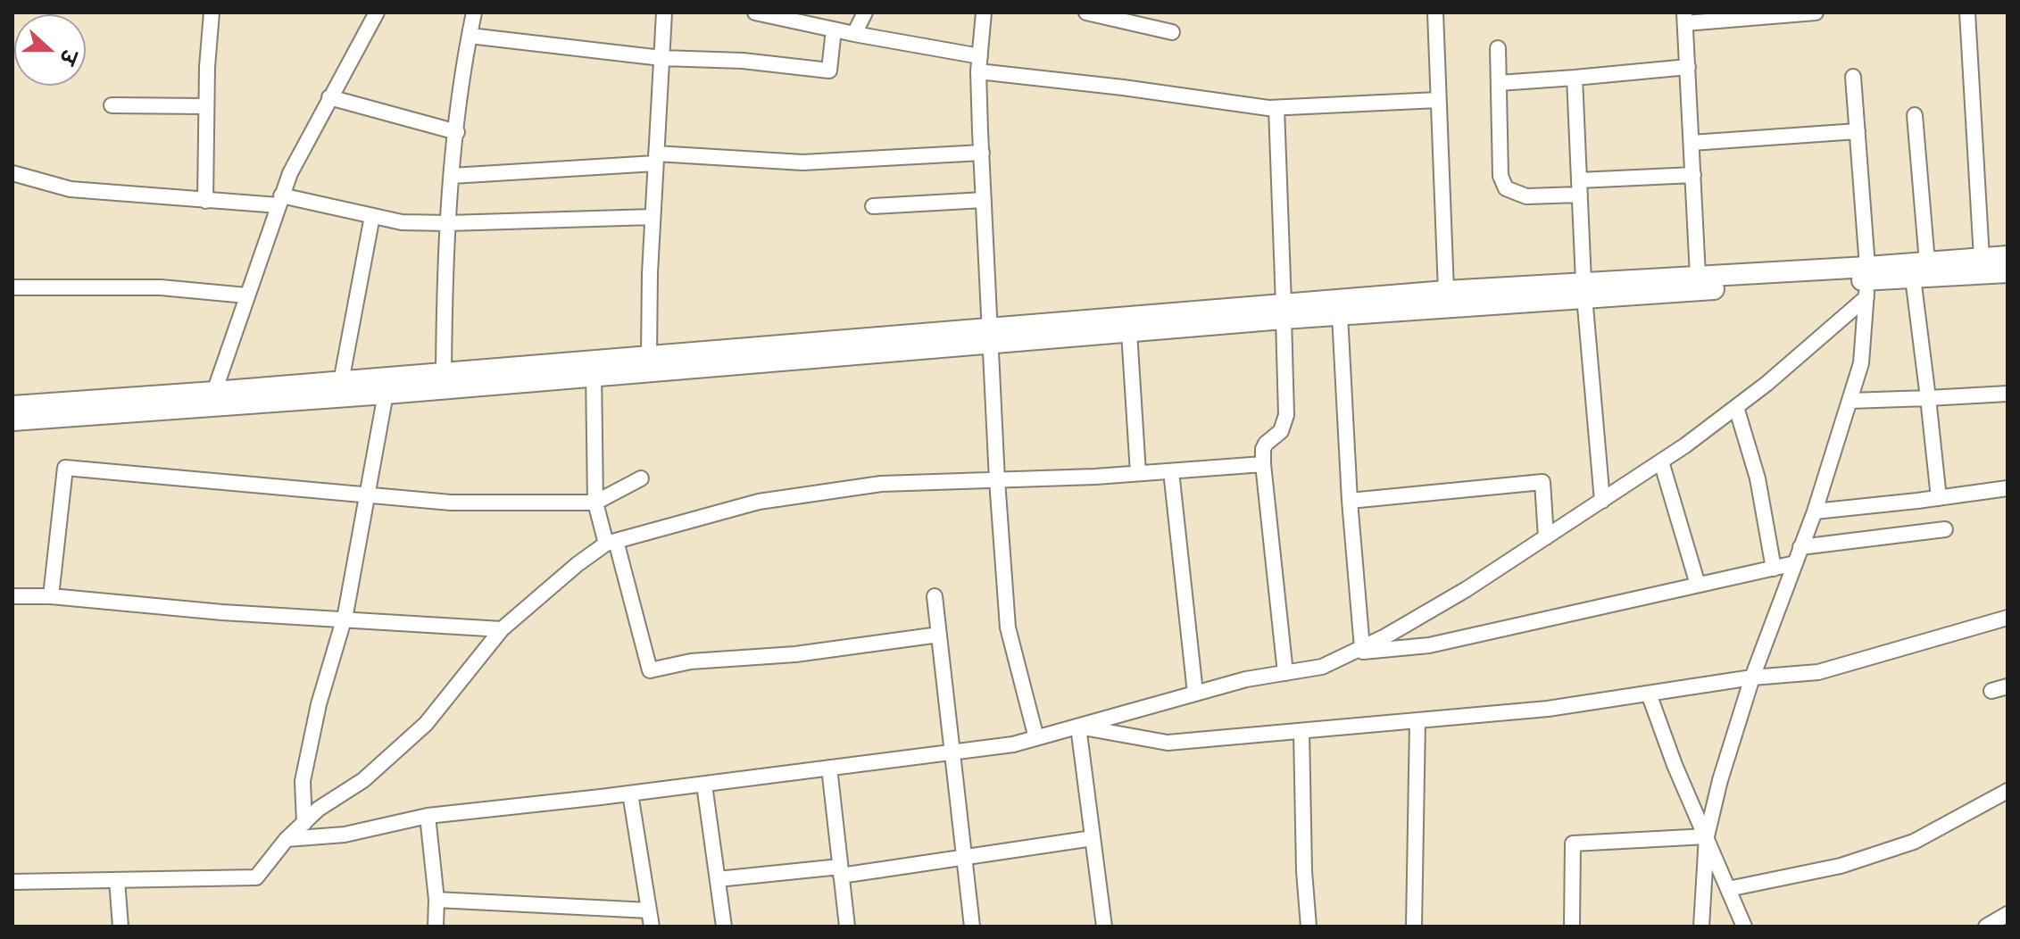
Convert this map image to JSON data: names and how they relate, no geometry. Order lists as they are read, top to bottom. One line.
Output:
{"north":"right"}
